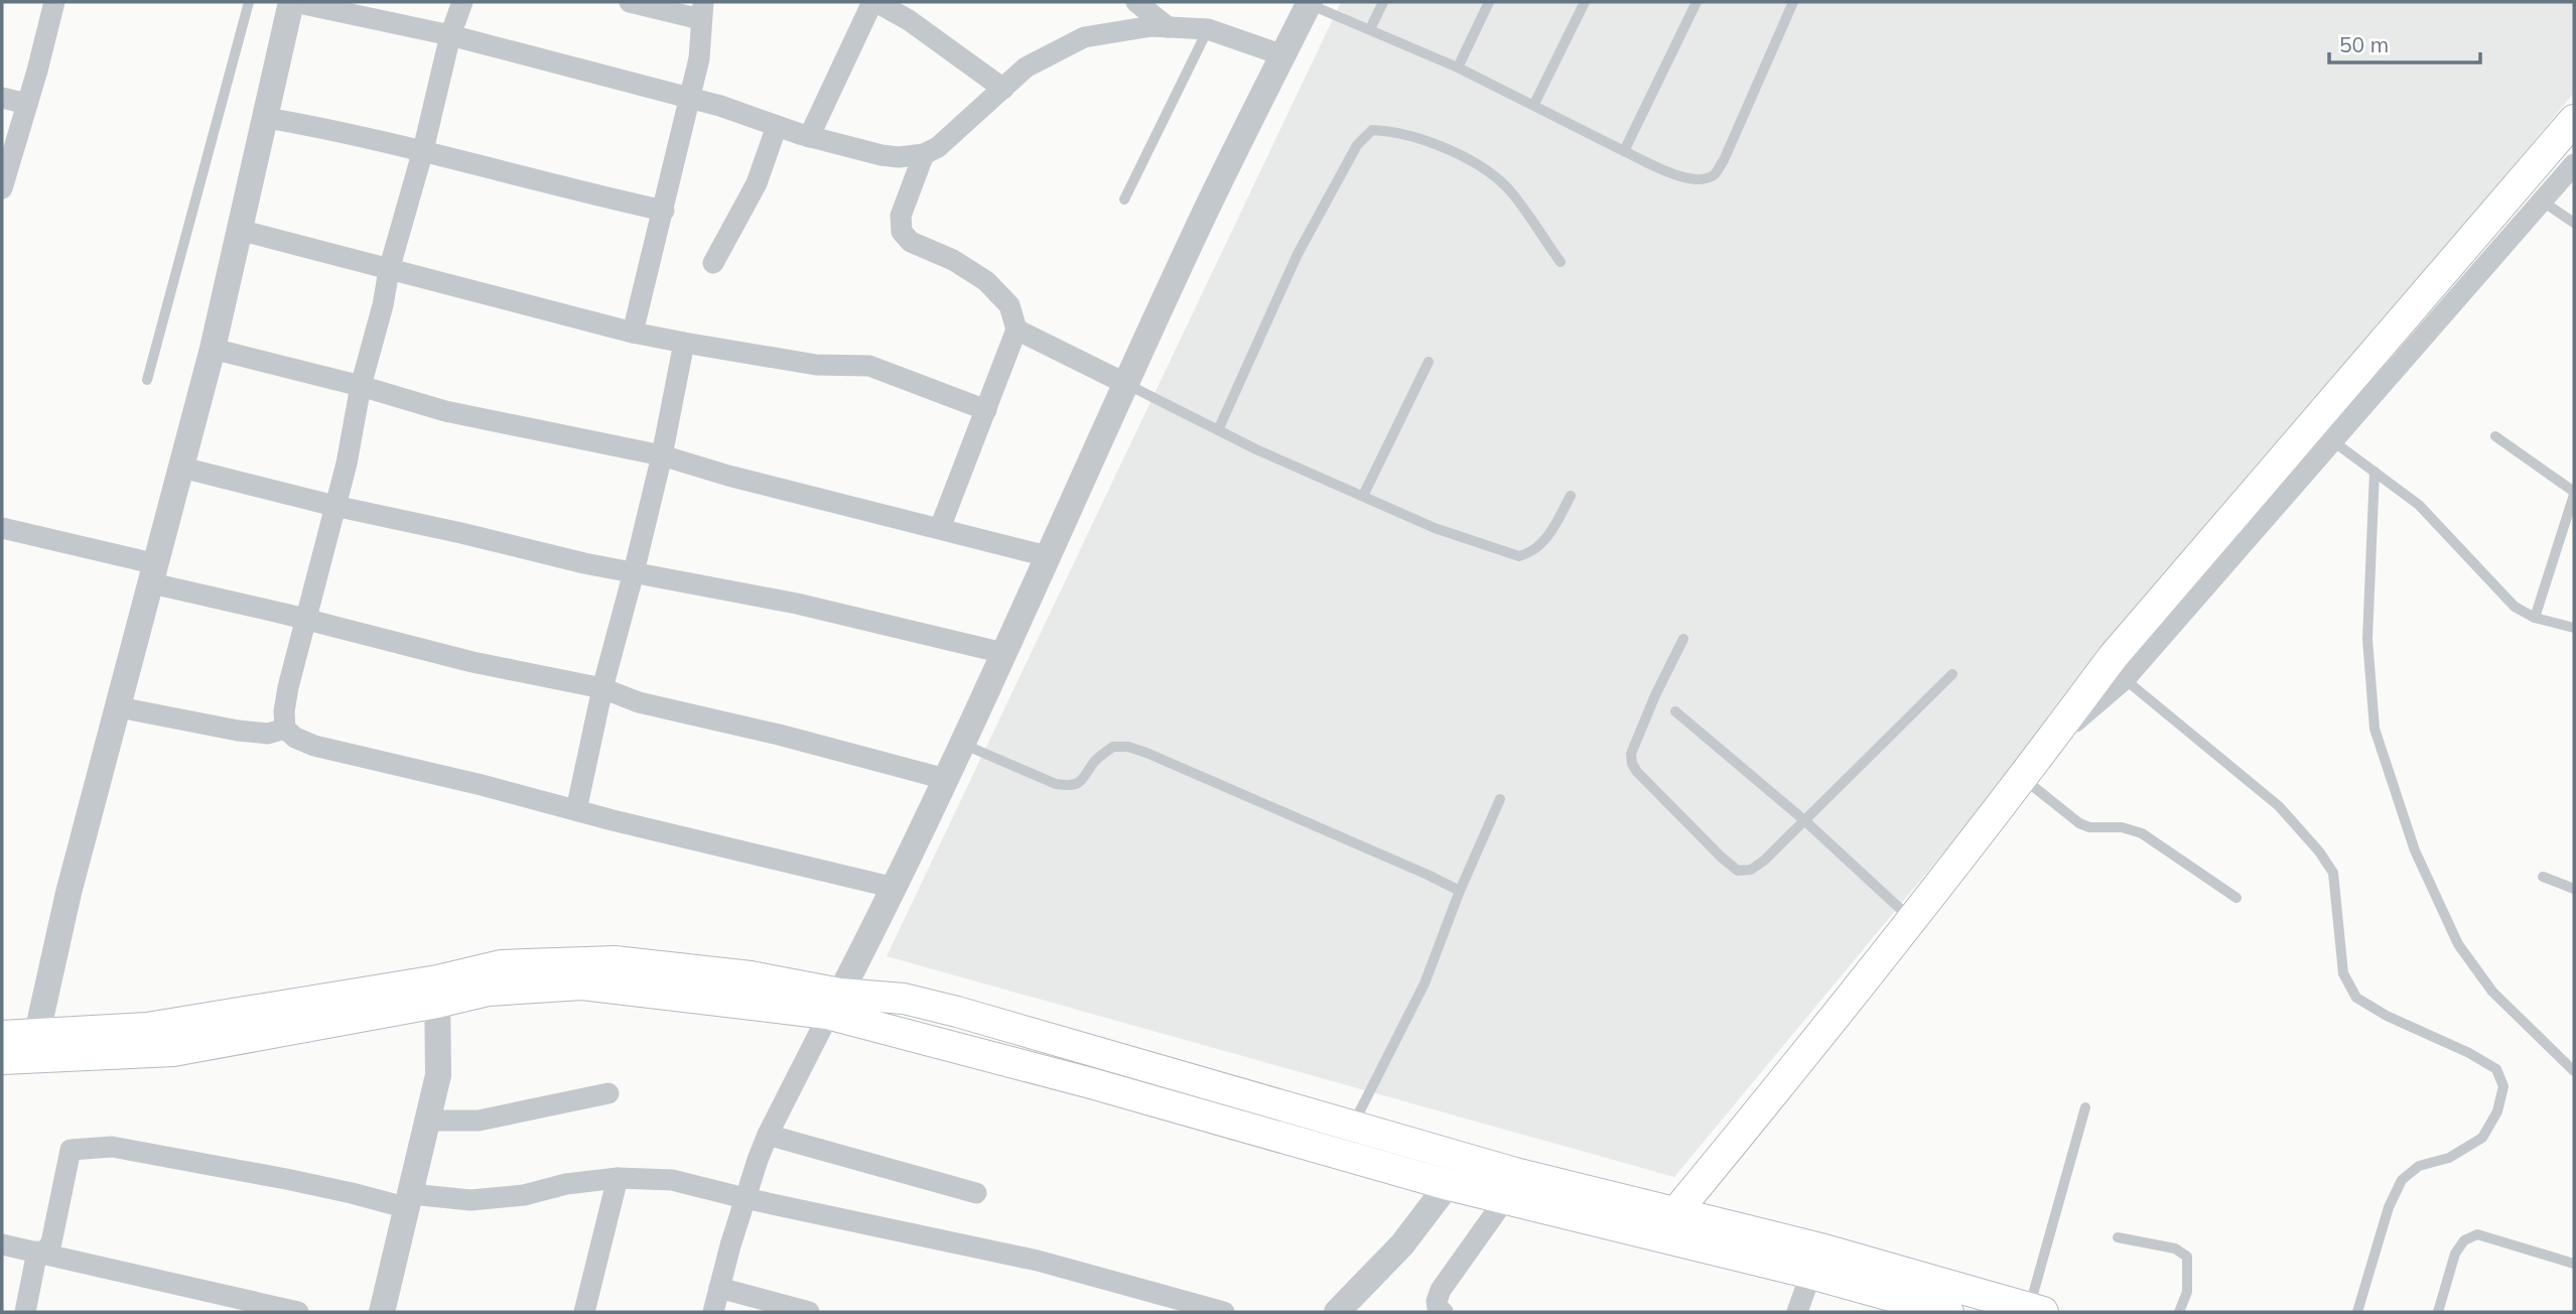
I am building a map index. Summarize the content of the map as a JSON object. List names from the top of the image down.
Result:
{
  "scale_bar": "50 m"
}
